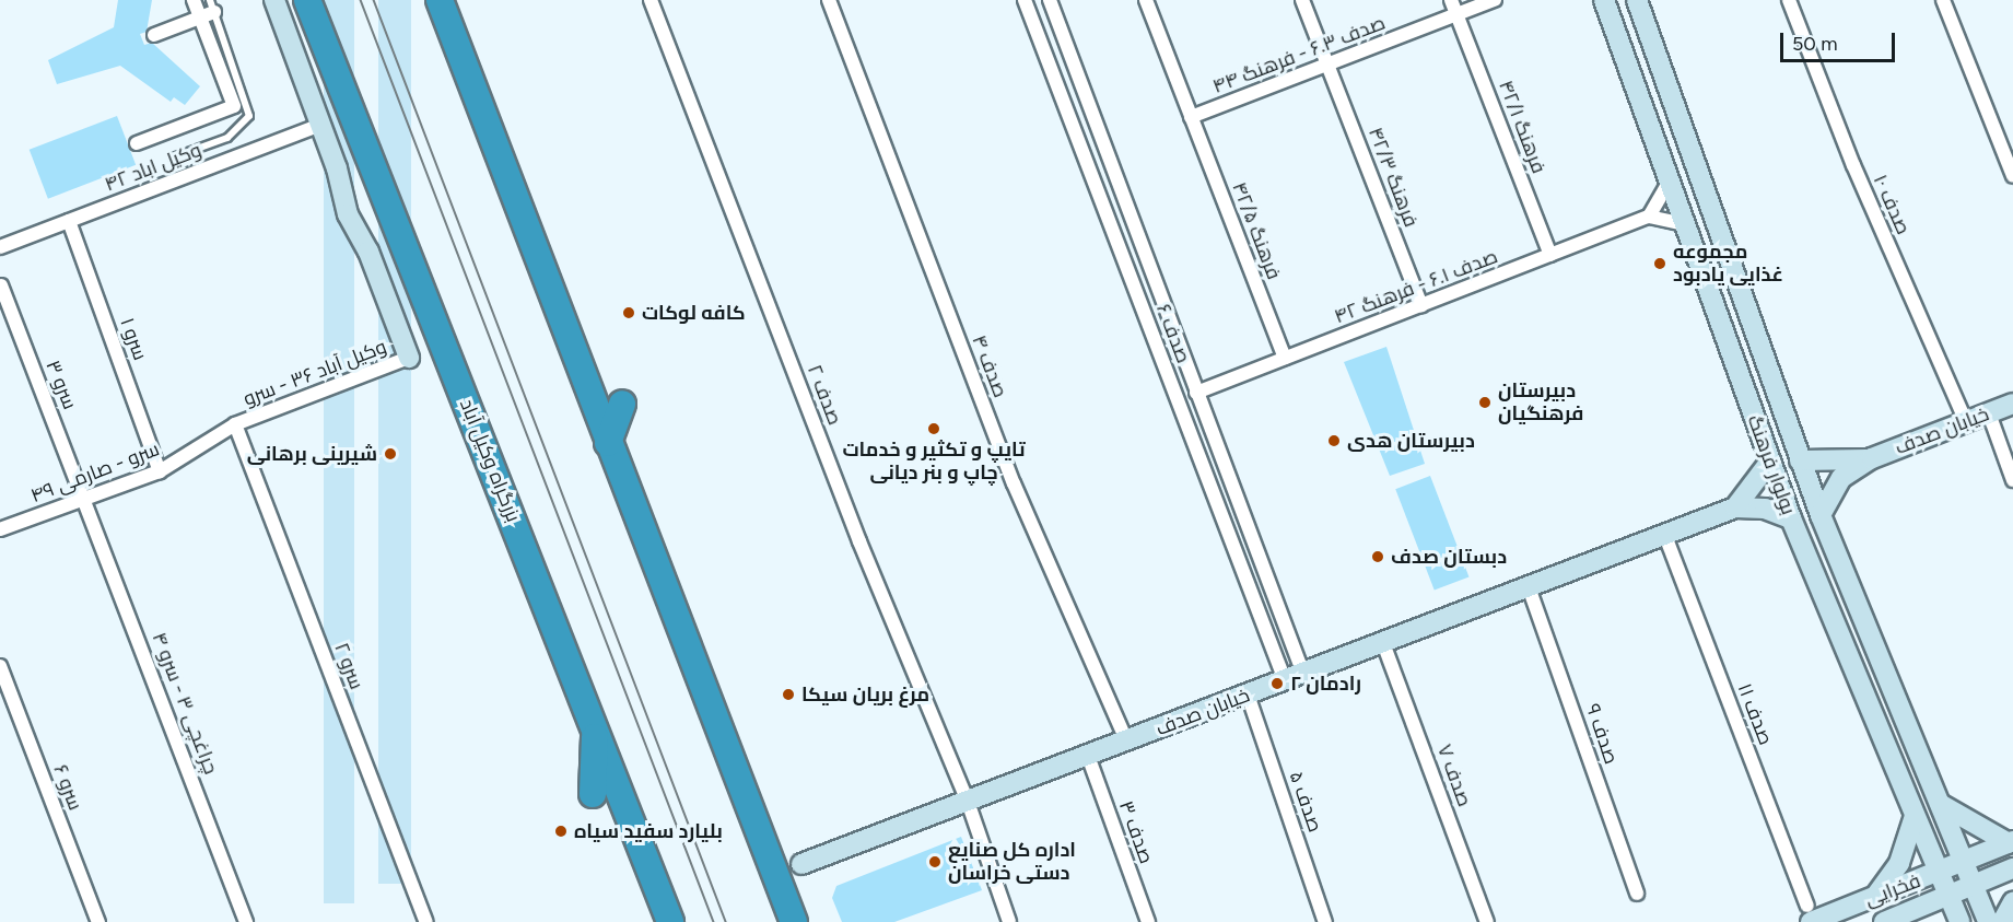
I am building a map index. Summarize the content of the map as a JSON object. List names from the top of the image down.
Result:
{
  "streets": {
    "highway": ["بزرگراه وکیل آباد"],
    "street": [
      "صدف ۶.۳ - فرهنگ ۴۴",
      "فرهنگ ۴۲/۱",
      "وکیل اباد ۴۲",
      "فرهنگ ۴۲/۳",
      "صدف ۱۰",
      "فرهنگ ۴۲/۵",
      "صدف ۶.۱ - فرهنگ ۴۲",
      "صدف ۶",
      "سرو ۱",
      "صدف ۴",
      "وکیل آباد ۳۶ - سرو",
      "سرو ۳",
      "صدف ۲",
      "خیابان صدف",
      "بولوار فرهنگ",
      "سرو - صارمی ۴۹",
      "سرو ۲",
      "چراغچی ۳ - سرو ۴",
      "صدف ۱۱",
      "صدف ۹",
      "صدف ۷",
      "سرو ۶",
      "صدف ۵",
      "صدف ۳",
      "فخرایی"
    ]
  },
  "crossings": [
    ["صدف ۶.۳ - فرهنگ ۴۴", "فرهنگ ۴۲/۱"],
    ["صدف ۶.۳ - فرهنگ ۴۴", "فرهنگ ۴۲/۳"],
    ["صدف ۶.۳ - فرهنگ ۴۴", "فرهنگ ۴۲/۵"],
    ["فرهنگ ۴۲/۱", "صدف ۶.۱ - فرهنگ ۴۲"],
    ["وکیل اباد ۴۲", "سرو ۱"],
    ["فرهنگ ۴۲/۳", "صدف ۶.۱ - فرهنگ ۴۲"],
    ["صدف ۱۰", "خیابان صدف"],
    ["فرهنگ ۴۲/۵", "صدف ۶.۱ - فرهنگ ۴۲"],
    ["صدف ۶.۱ - فرهنگ ۴۲", "صدف ۶"],
    ["صدف ۶", "خیابان صدف"],
    ["سرو ۱", "سرو - صارمی ۴۹"],
    ["صدف ۴", "خیابان صدف"],
    ["وکیل آباد ۳۶ - سرو", "سرو - صارمی ۴۹"],
    ["وکیل آباد ۳۶ - سرو", "سرو ۲"],
    ["سرو ۳", "سرو - صارمی ۴۹"],
    ["سرو ۳", "چراغچی ۳ - سرو ۴"],
    ["صدف ۲", "خیابان صدف"],
    ["خیابان صدف", "صدف ۱۱"],
    ["خیابان صدف", "صدف ۹"],
    ["خیابان صدف", "صدف ۷"],
    ["خیابان صدف", "صدف ۵"],
    ["خیابان صدف", "صدف ۳"],
    ["بولوار فرهنگ", "فخرایی"],
    ["سرو - صارمی ۴۹", "سرو ۲"],
    ["سرو - صارمی ۴۹", "چراغچی ۳ - سرو ۴"],
    ["صدف ۱۱", "فخرایی"]
  ],
  "places": [
    "مجموعه غذایی یادبود",
    "کافه لوکات",
    "دبیرستان فرهنگیان",
    "تایپ و تکثیر و خدمات چاپ و بنر دیانی",
    "دبیرستان هدی",
    "شیرینی برهانی",
    "دبستان صدف",
    "رادمان ۲",
    "مرغ بریان سیکا",
    "بلیارد سفید سیاه",
    "اداره کل صنایع دستی خراسان"
  ],
  "scale_bar": "50 m"
}
